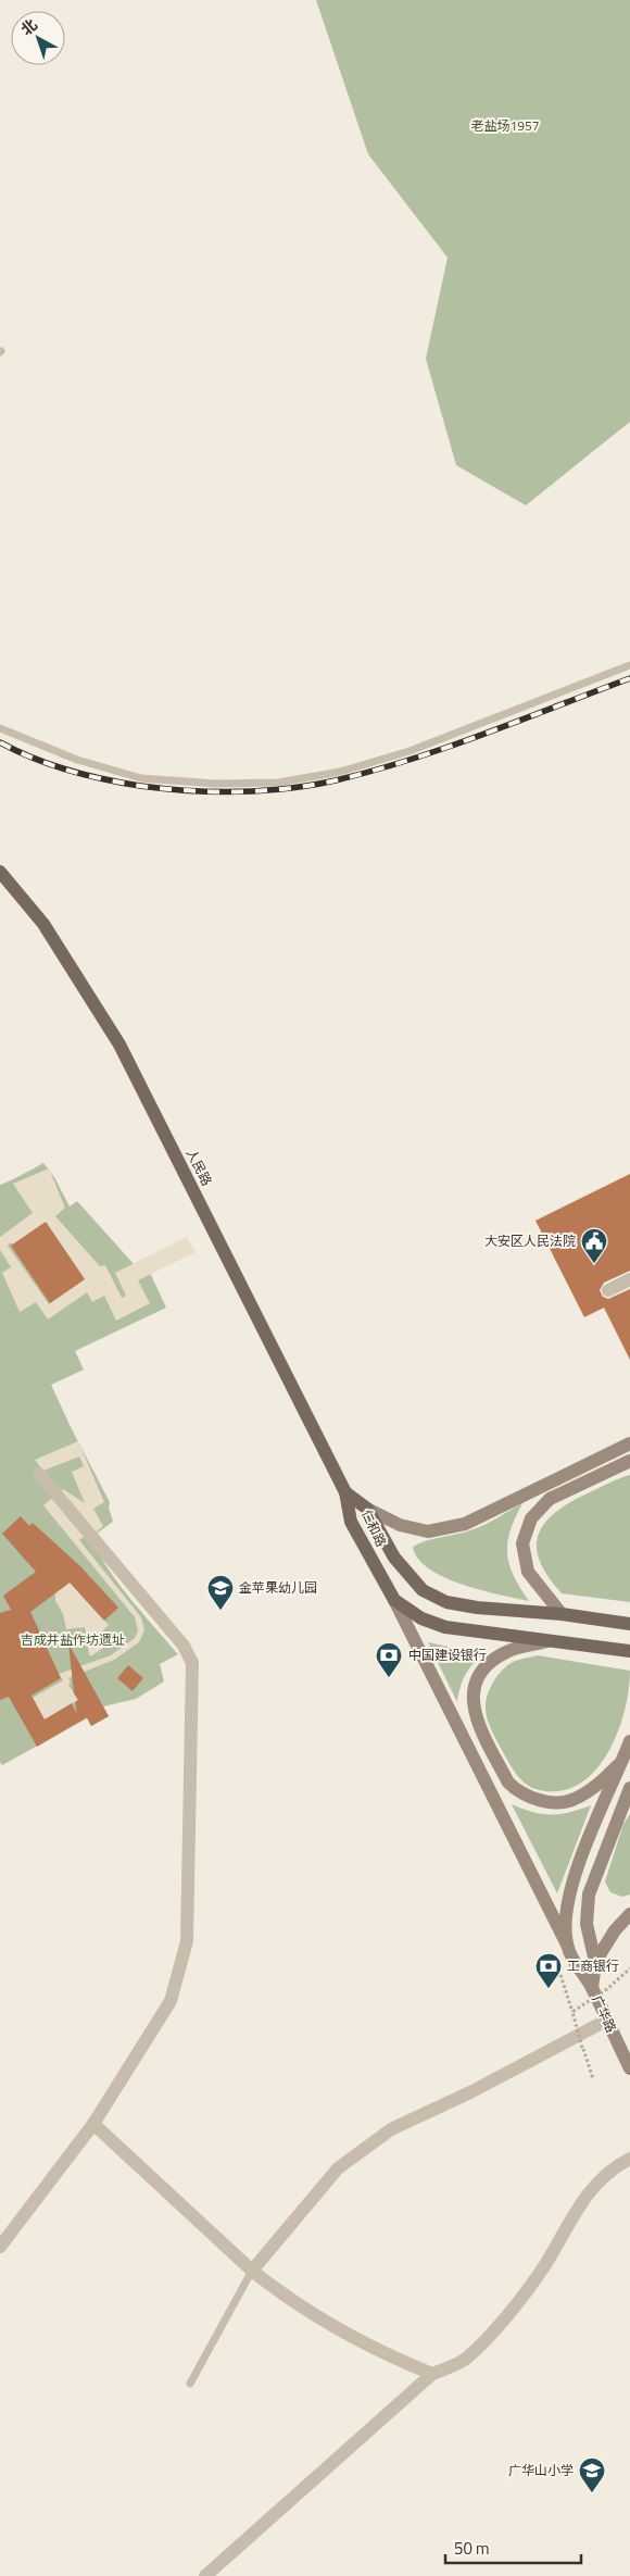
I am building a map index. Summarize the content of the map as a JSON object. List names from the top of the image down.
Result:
{
  "streets": {
    "main road": ["人民路", "仁和路", "广华路"]
  },
  "crossings": [
    ["人民路", "仁和路"],
    ["仁和路", "广华路"]
  ],
  "parks": ["老盐场1957", "吉成井盐作坊遗址"],
  "places": {
    "public building": ["大安区人民法院"],
    "school or university": ["金苹果幼儿园", "广华山小学"],
    "bank": ["中国建设银行", "工商银行"]
  },
  "scale_bar": "50 m",
  "north": "top left"
}
